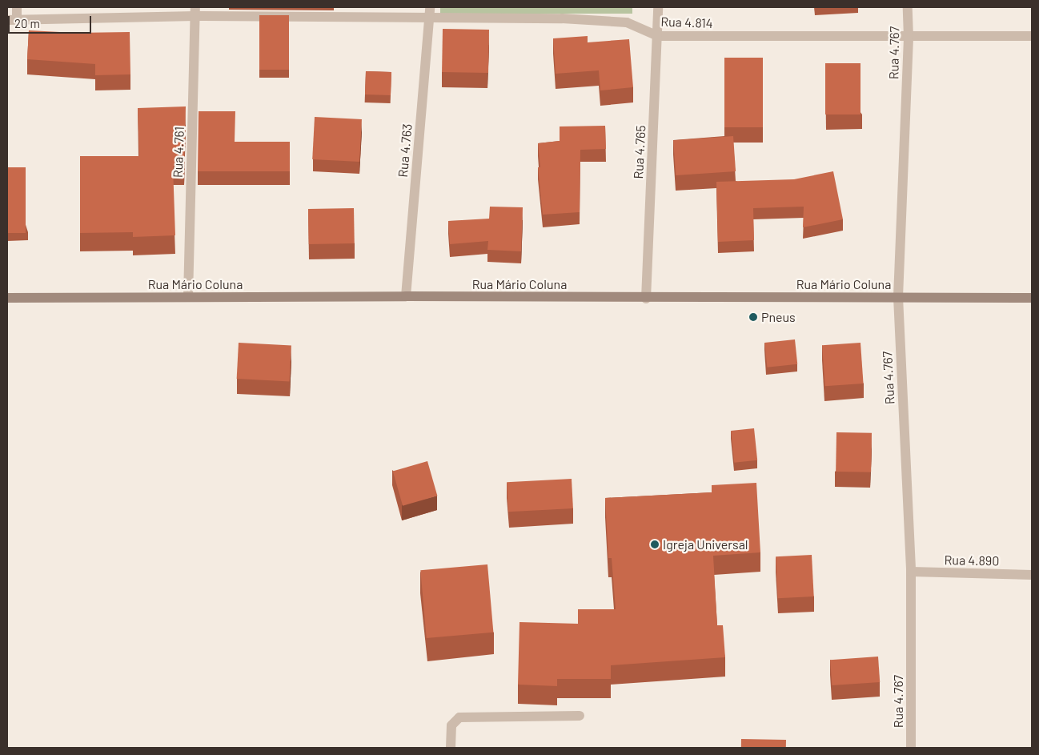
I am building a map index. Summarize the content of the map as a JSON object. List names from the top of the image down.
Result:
{
  "streets": {
    "main road": ["Rua Mário Coluna"],
    "street": [
      "Rua 4.814",
      "Rua 4.767",
      "Rua 4.763",
      "Rua 4.761",
      "Rua 4.765",
      "Rua 4.890"
    ]
  },
  "crossings": [
    ["Rua 4.814", "Rua 4.767"],
    ["Rua 4.814", "Rua 4.763"],
    ["Rua 4.814", "Rua 4.761"],
    ["Rua 4.814", "Rua 4.765"],
    ["Rua 4.767", "Rua Mário Coluna"],
    ["Rua 4.767", "Rua 4.890"],
    ["Rua 4.763", "Rua Mário Coluna"],
    ["Rua 4.761", "Rua Mário Coluna"],
    ["Rua 4.765", "Rua Mário Coluna"]
  ],
  "places": ["Pneus", "Igreja Universal"],
  "scale_bar": "20 m"
}
